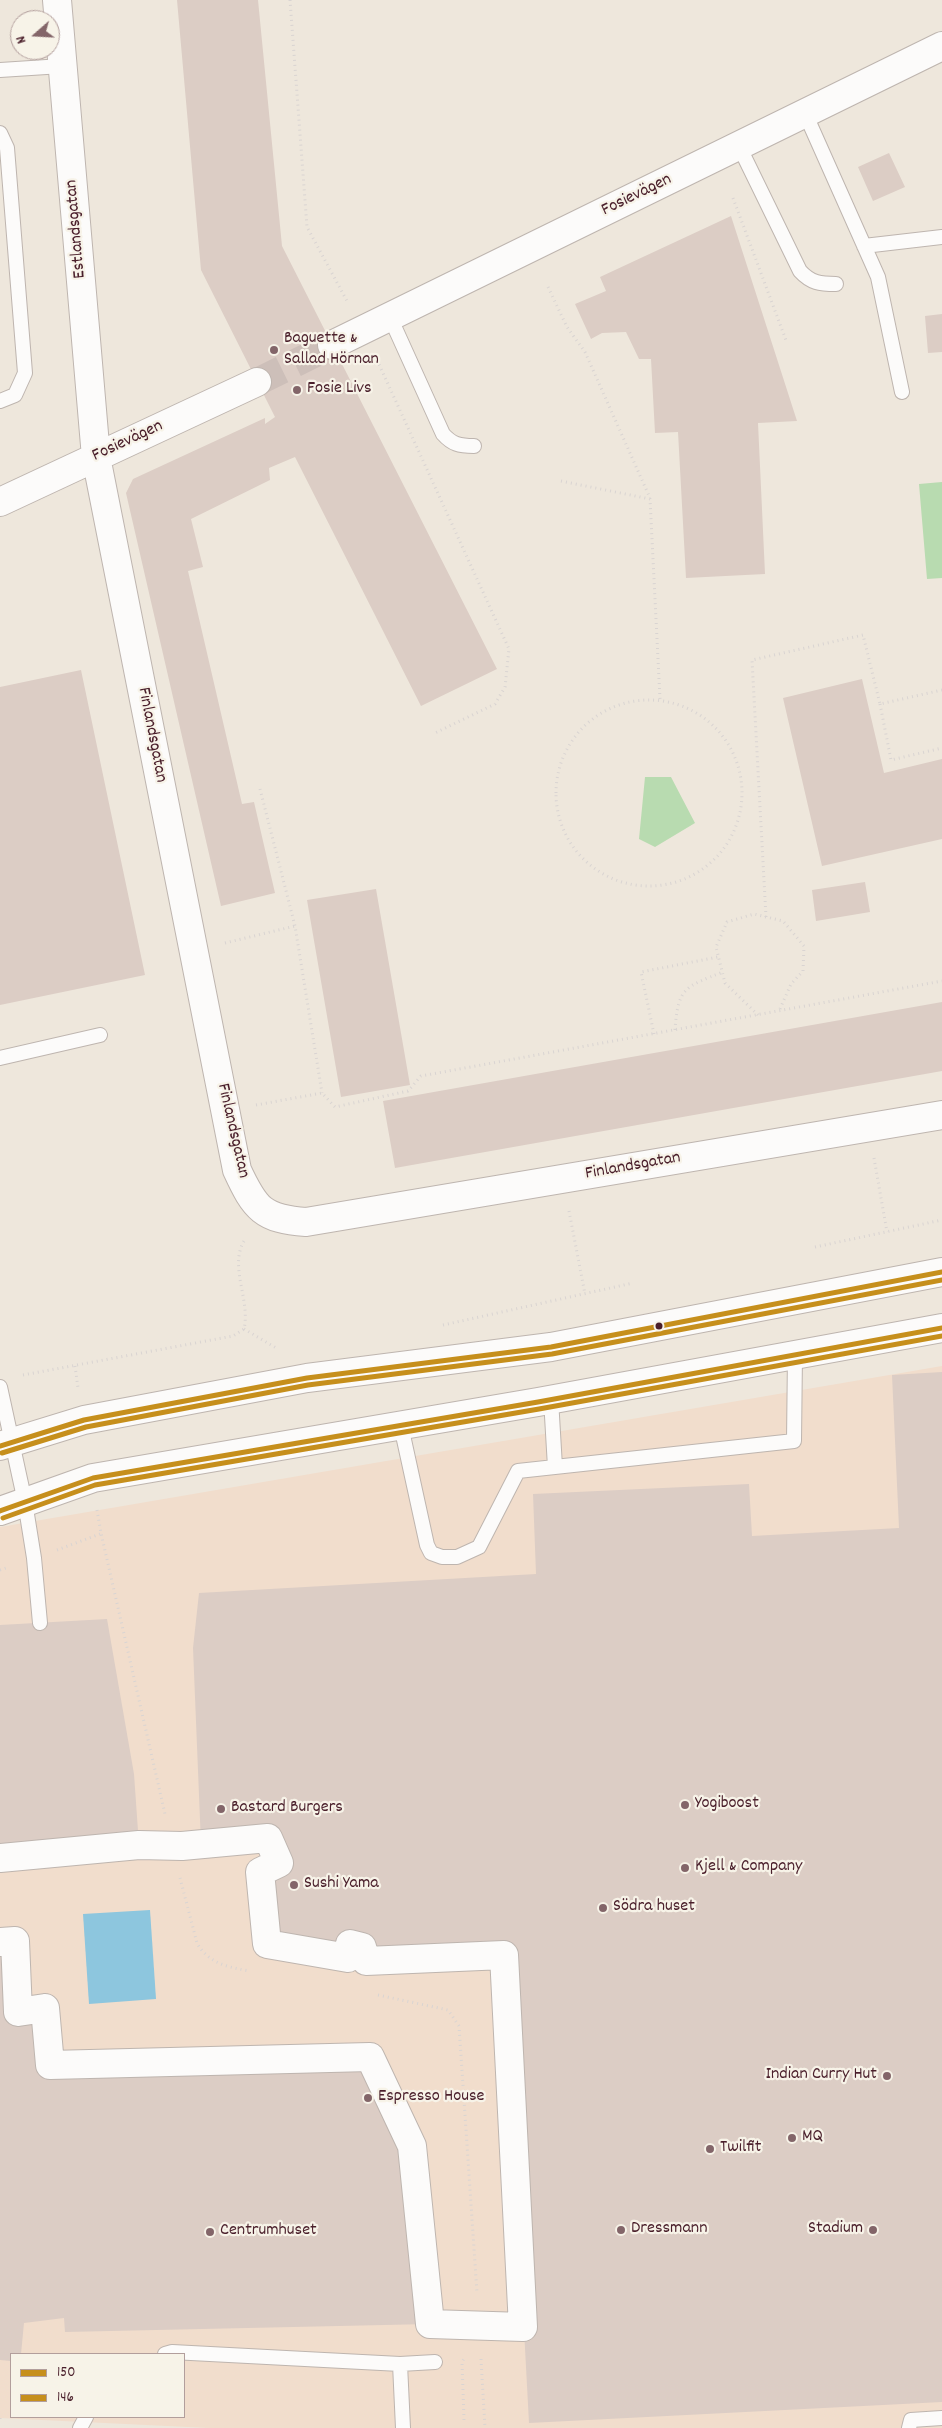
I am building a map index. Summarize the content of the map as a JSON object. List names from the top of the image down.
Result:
{
  "streets": {
    "street": ["Fosievägen", "Estlandsgatan", "Finlandsgatan"]
  },
  "crossings": [
    ["Fosievägen", "Estlandsgatan"],
    ["Fosievägen", "Finlandsgatan"],
    ["Estlandsgatan", "Finlandsgatan"]
  ],
  "places": [
    "Baguette & Sallad Hörnan",
    "Fosie Livs",
    "Yogiboost",
    "Bastard Burgers",
    "Kjell & Company",
    "Sushi Yama",
    "Södra huset",
    "Indian Curry Hut",
    "Espresso House",
    "MQ",
    "Twilfit",
    "Dressmann",
    "Stadium",
    "Centrumhuset"
  ],
  "lines": ["transit line 150", "transit line 146"],
  "legend": ["150", "146"],
  "north": "left"
}
